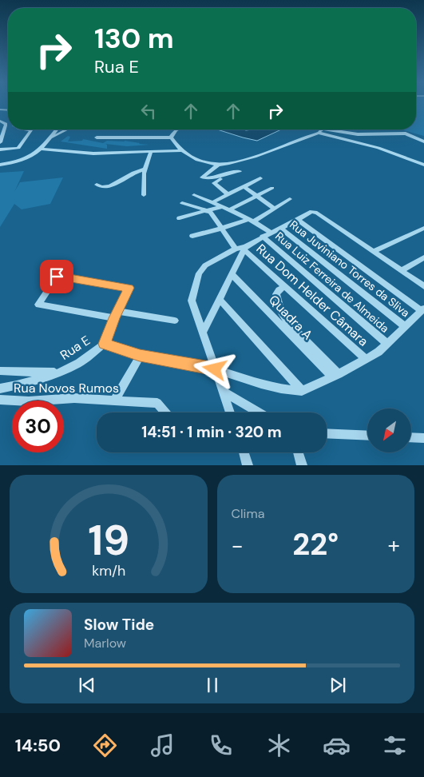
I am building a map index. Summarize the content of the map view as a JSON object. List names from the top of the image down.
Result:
{
  "streets": {
    "street": [
      "Rua Juviniano Torres da Sliva",
      "Rua Luiz Ferreira de Almeida",
      "Rua Dom Helder Câmara",
      "Quadra A",
      "Rua E",
      "Rua Novos Rumos"
    ]
  },
  "north": "bottom left",
  "page": {
    "turn": ["130 m", "Rua E"],
    "limit": "30",
    "trip": "14:51 · 1 min · 320 m",
    "tile": "Clima",
    "heat": ["−", "22°", "+"],
    "song": ["Slow Tide", "Marlow"],
    "tabs": "14:50",
    "gauge": ["19", "km/h"]
  }
}
